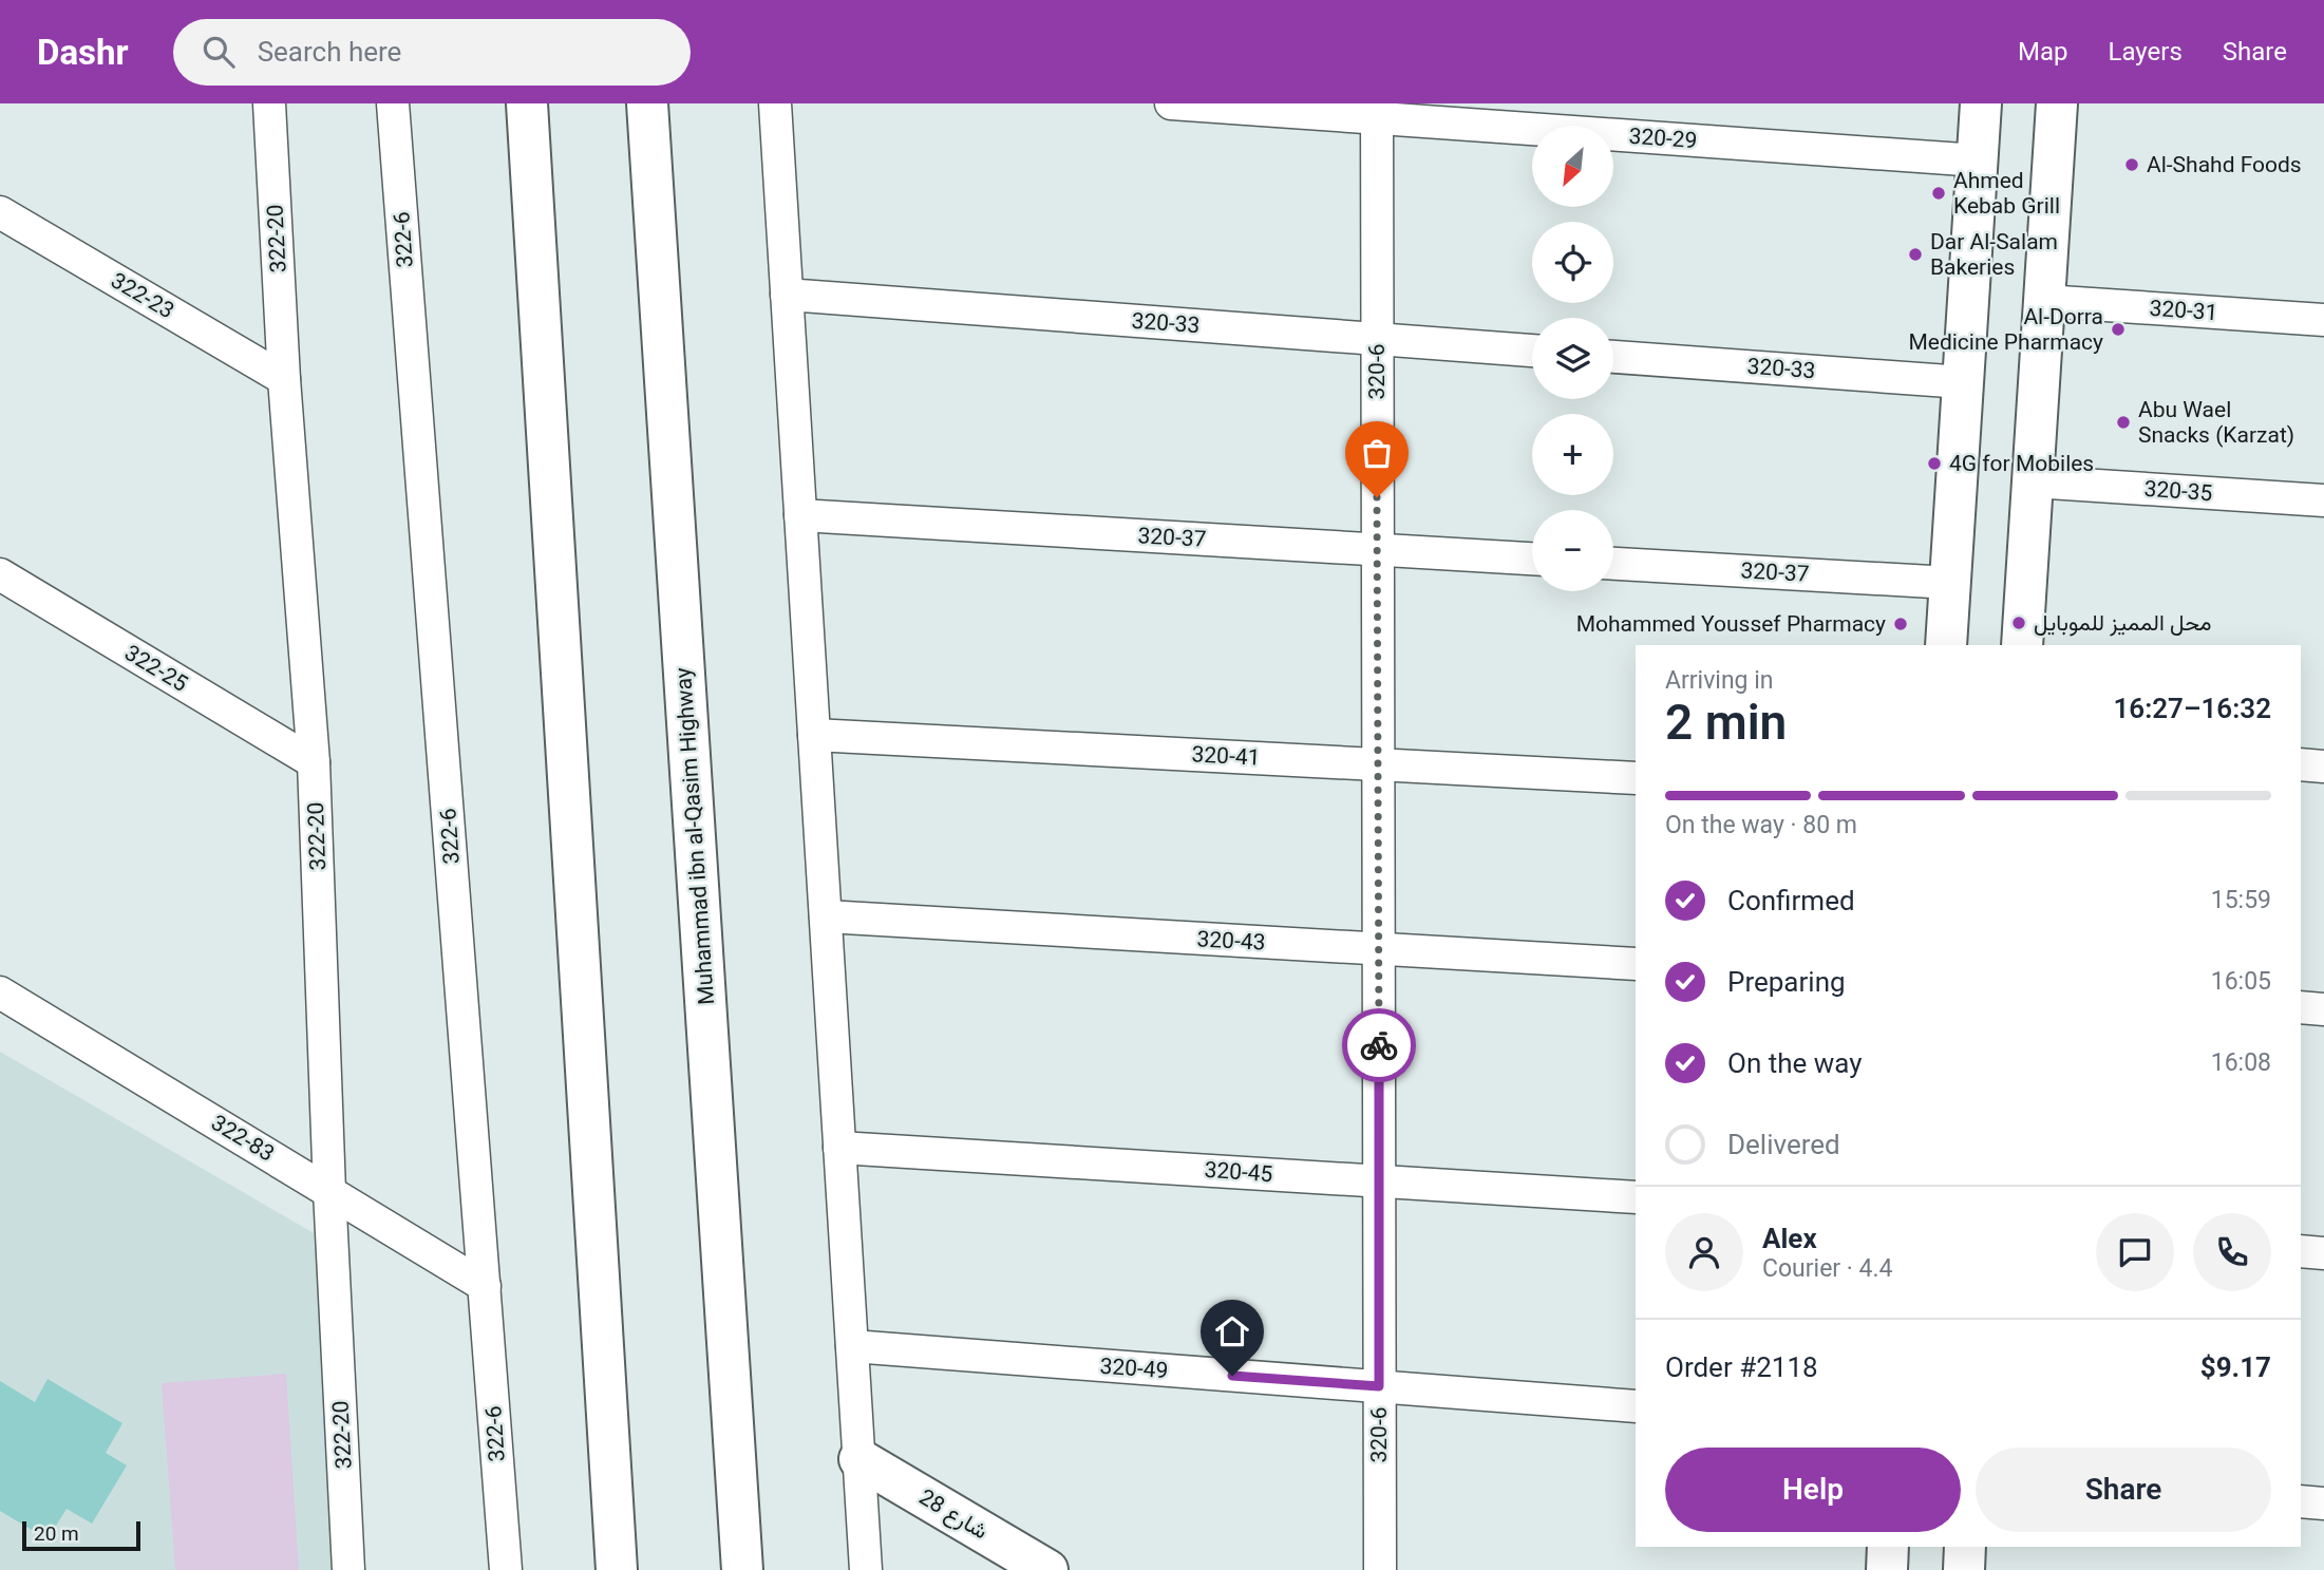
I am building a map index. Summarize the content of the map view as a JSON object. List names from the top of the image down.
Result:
{
  "streets": {
    "main road": ["Muhammad ibn al-Qasim Highway", "شارع 28"],
    "street": [
      "320-29",
      "322-20",
      "322-6",
      "322-23",
      "320-31",
      "320-33",
      "320-6",
      "320-35",
      "320-37",
      "322-25",
      "320-41",
      "320-43",
      "322-83",
      "320-45",
      "320-49"
    ]
  },
  "crossings": [
    ["320-29", "320-6"],
    ["322-20", "322-23"],
    ["322-20", "322-25"],
    ["322-20", "322-83"],
    ["322-6", "322-83"],
    ["320-33", "320-6"],
    ["320-6", "320-37"],
    ["320-6", "320-41"],
    ["320-6", "320-43"],
    ["320-6", "320-45"],
    ["320-6", "320-49"]
  ],
  "places": [
    "Al-Shahd Foods",
    "Ahmed Kebab Grill",
    "Dar Al-Salam Bakeries",
    "Al-Dorra Medicine Pharmacy",
    "Abu Wael Snacks (Karzat)",
    "4G for Mobiles",
    "محل المميز للموبايل",
    "Mohammed Youssef Pharmacy"
  ],
  "scale_bar": "20 m",
  "north": "bottom left",
  "page": {
    "header": "Dashr",
    "search": "Search here",
    "nav": ["Map", "Layers", "Share"],
    "map_buttons": ["+", "−"],
    "heading": ["2 min", "Arriving in", "16:27–16:32"],
    "panel": [
      "Alex",
      "Courier · 4.4",
      "Order #2118",
      "$9.17"
    ],
    "bar": "On the way · 80 m",
    "list": [
      ["Confirmed", "15:59"],
      ["Preparing", "16:05"],
      ["On the way", "16:08"],
      "Delivered"
    ],
    "buttons": ["Help", "Share"],
    "scale": "20 m"
  }
}
